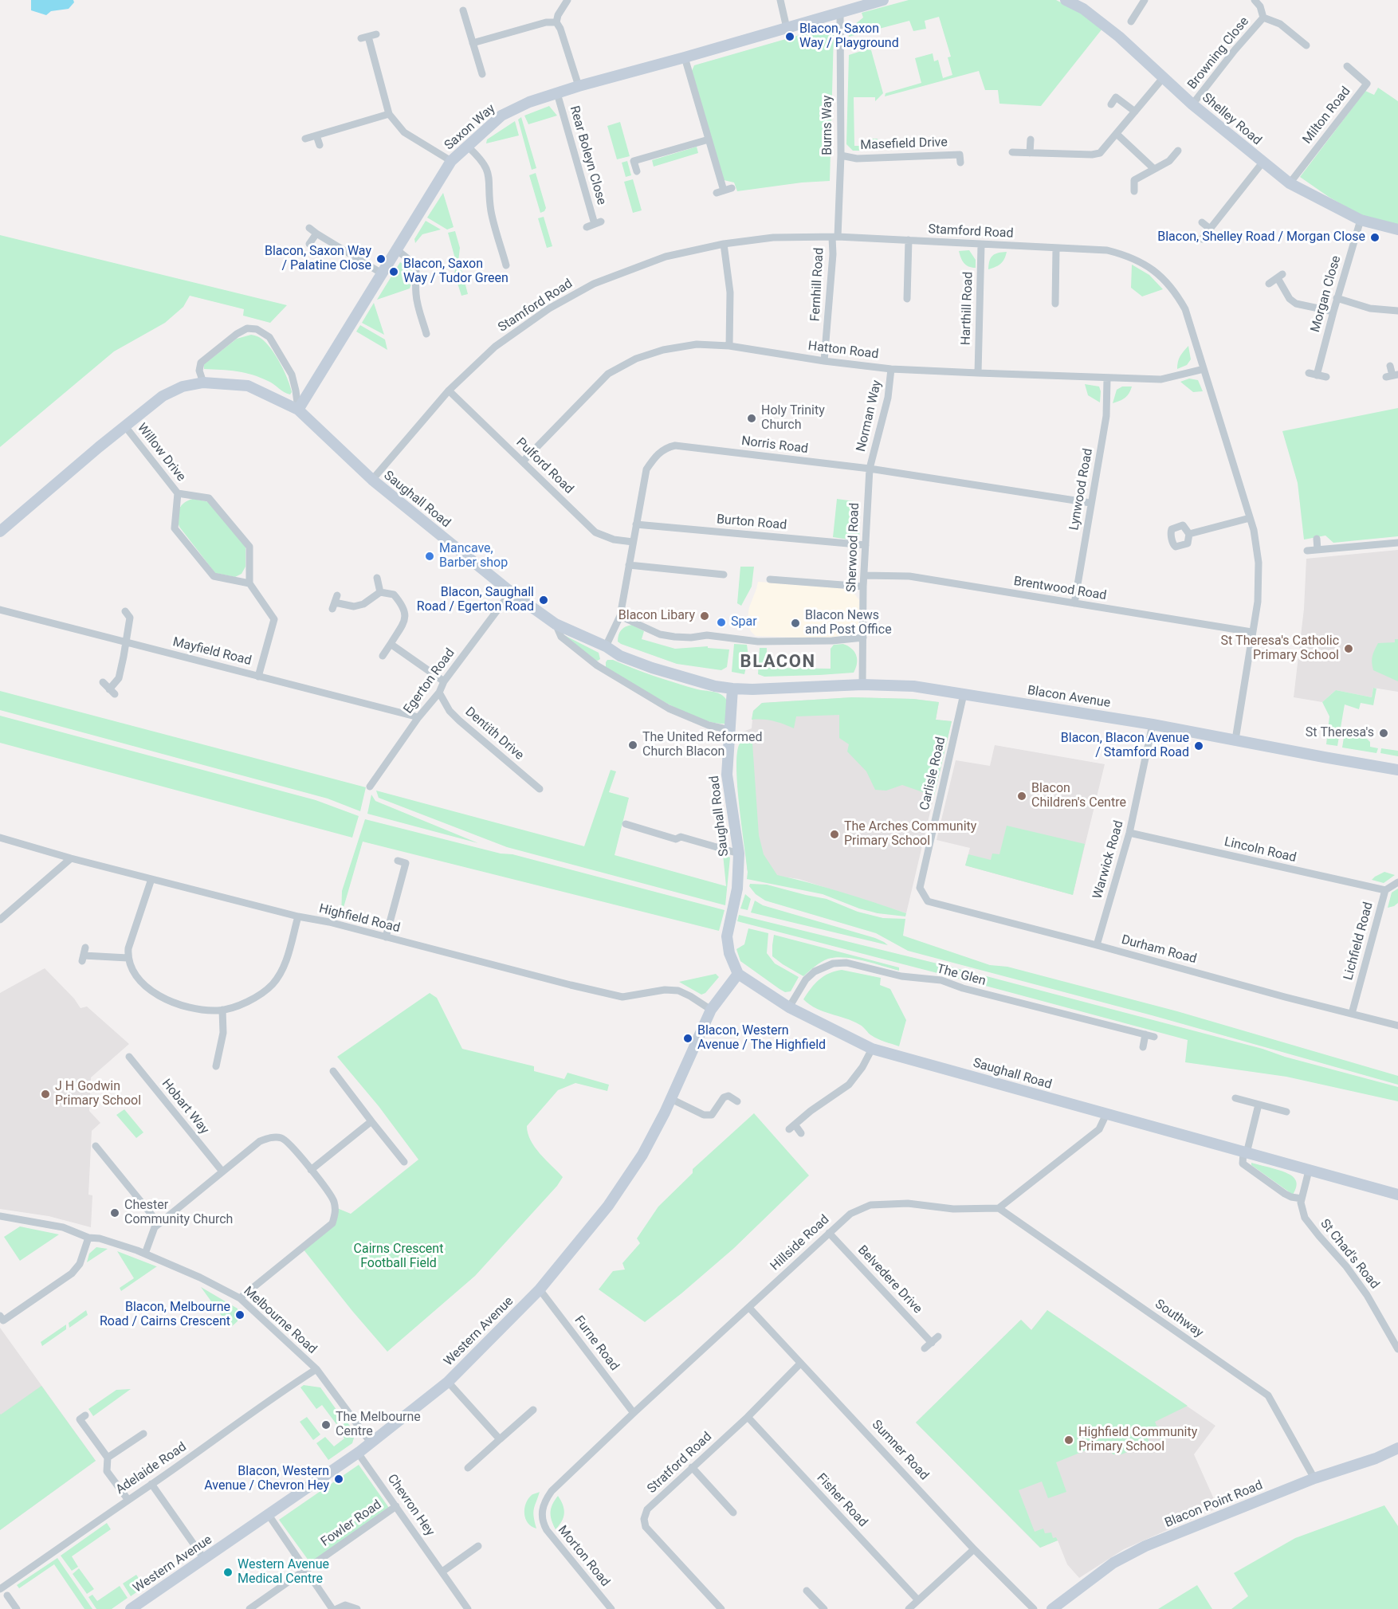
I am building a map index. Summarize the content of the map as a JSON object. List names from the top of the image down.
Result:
{
  "streets": {
    "street": [
      "Browning Close",
      "Milton Road",
      "Shelley Road",
      "Burns Way",
      "Saxon Way",
      "Masefield Drive",
      "Rear Boleyn Close",
      "Stamford Road",
      "Fernhill Road",
      "Morgan Close",
      "Harthill Road",
      "Hatton Road",
      "Norman Way",
      "Norris Road",
      "Willow Drive",
      "Pulford Road",
      "Lynwood Road",
      "Saughall Road",
      "Burton Road",
      "Sherwood Road",
      "Brentwood Road",
      "Mayfield Road",
      "Egerton Road",
      "Blacon Avenue",
      "Dentith Drive",
      "Carlisle Road",
      "Lincoln Road",
      "Warwick Road",
      "Highfield Road",
      "Lichfield Road",
      "Durham Road",
      "The Glen",
      "Hobart Way",
      "Hillside Road",
      "St Chad's Road",
      "Belvedere Drive",
      "Southway",
      "Melbourne Road",
      "Western Avenue",
      "Furne Road",
      "Sumner Road",
      "Stratford Road",
      "Adelaide Road",
      "Fisher Road",
      "Blacon Point Road",
      "Chevron Hey",
      "Fowler Road",
      "Morton Road"
    ]
  },
  "crossings": [
    ["Browning Close", "Shelley Road"],
    ["Milton Road", "Shelley Road"],
    ["Shelley Road", "Morgan Close"],
    ["Burns Way", "Saxon Way"],
    ["Burns Way", "Masefield Drive"],
    ["Burns Way", "Stamford Road"],
    ["Burns Way", "Fernhill Road"],
    ["Saxon Way", "Rear Boleyn Close"],
    ["Saxon Way", "Saughall Road"],
    ["Stamford Road", "Fernhill Road"],
    ["Stamford Road", "Harthill Road"],
    ["Stamford Road", "Hatton Road"],
    ["Stamford Road", "Pulford Road"],
    ["Stamford Road", "Saughall Road"],
    ["Stamford Road", "Brentwood Road"],
    ["Stamford Road", "Blacon Avenue"],
    ["Fernhill Road", "Hatton Road"],
    ["Harthill Road", "Hatton Road"],
    ["Hatton Road", "Norman Way"],
    ["Hatton Road", "Pulford Road"],
    ["Hatton Road", "Lynwood Road"],
    ["Norman Way", "Norris Road"],
    ["Norman Way", "Sherwood Road"],
    ["Norris Road", "Pulford Road"],
    ["Norris Road", "Lynwood Road"],
    ["Norris Road", "Saughall Road"],
    ["Norris Road", "Burton Road"],
    ["Norris Road", "Sherwood Road"],
    ["Willow Drive", "Saughall Road"],
    ["Lynwood Road", "Brentwood Road"],
    ["Saughall Road", "Egerton Road"],
    ["Saughall Road", "Blacon Avenue"],
    ["Saughall Road", "The Glen"],
    ["Saughall Road", "St Chad's Road"],
    ["Saughall Road", "Western Avenue"],
    ["Burton Road", "Sherwood Road"],
    ["Sherwood Road", "Brentwood Road"],
    ["Sherwood Road", "Blacon Avenue"],
    ["Mayfield Road", "Egerton Road"],
    ["Egerton Road", "Dentith Drive"],
    ["Blacon Avenue", "Carlisle Road"],
    ["Blacon Avenue", "Warwick Road"],
    ["Carlisle Road", "Durham Road"],
    ["Lincoln Road", "Warwick Road"],
    ["Lincoln Road", "Lichfield Road"],
    ["Warwick Road", "Durham Road"],
    ["Highfield Road", "Western Avenue"],
    ["Lichfield Road", "Durham Road"],
    ["Hillside Road", "Belvedere Drive"],
    ["Hillside Road", "Southway"],
    ["Hillside Road", "Furne Road"],
    ["Hillside Road", "Sumner Road"],
    ["Hillside Road", "Morton Road"],
    ["Southway", "Blacon Point Road"],
    ["Melbourne Road", "Western Avenue"],
    ["Melbourne Road", "Adelaide Road"],
    ["Western Avenue", "Furne Road"],
    ["Western Avenue", "Chevron Hey"],
    ["Sumner Road", "Stratford Road"],
    ["Stratford Road", "Fisher Road"],
    ["Chevron Hey", "Fowler Road"]
  ],
  "districts": ["BLACON"],
  "parks": ["Cairns Crescent Football Field"],
  "places": [
    "Blacon, Saxon Way / Playground",
    "Blacon, Shelley Road / Morgan Close",
    "Blacon, Saxon Way / Palatine Close",
    "Blacon, Saxon Way / Tudor Green",
    "Holy Trinity Church",
    "Mancave, Barber shop",
    "Blacon, Saughall Road / Egerton Road",
    "Blacon Libary",
    "Spar",
    "Blacon News and Post Office",
    "St Theresa's Catholic Primary School",
    "St Theresa's",
    "The United Reformed Church Blacon",
    "Blacon, Blacon Avenue / Stamford Road",
    "Blacon Children's Centre",
    "The Arches Community Primary School",
    "Blacon, Western Avenue / The Highfield",
    "J H Godwin Primary School",
    "Chester Community Church",
    "Blacon, Melbourne Road / Cairns Crescent",
    "The Melbourne Centre",
    "Highfield Community Primary School",
    "Blacon, Western Avenue / Chevron Hey",
    "Western Avenue Medical Centre"
  ]
}
